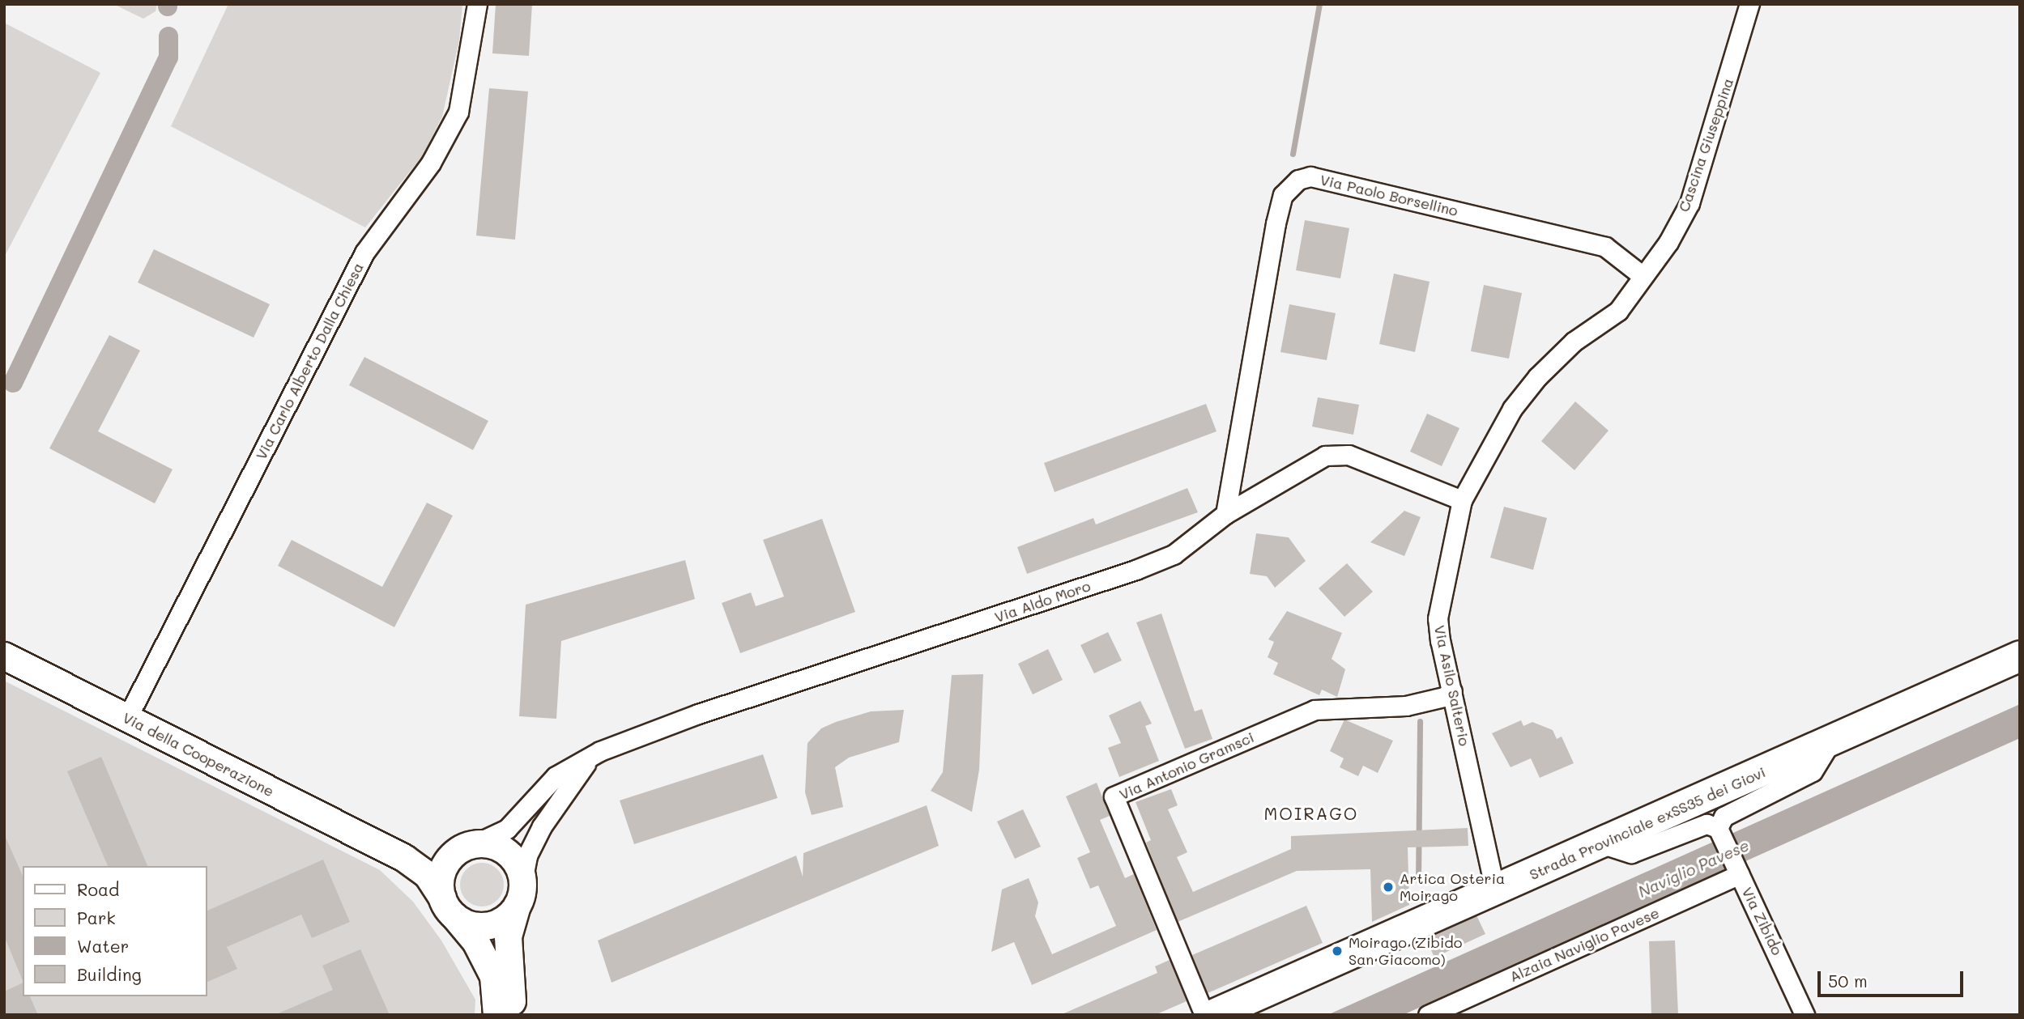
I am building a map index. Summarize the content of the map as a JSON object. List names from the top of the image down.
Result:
{
  "streets": {
    "main road": ["Strada Provinciale exSS35 dei Giovi"],
    "street": [
      "Cascina Giuseppina",
      "Via Paolo Borsellino",
      "Via Carlo Alberto Dalla Chiesa",
      "Via Aldo Moro",
      "Via Asilo Salterio",
      "Via della Cooperazione",
      "Via Antonio Gramsci",
      "Via Zibido",
      "Alzaia Naviglio Pavese"
    ]
  },
  "crossings": [
    ["Cascina Giuseppina", "Via Paolo Borsellino"],
    ["Cascina Giuseppina", "Via Asilo Salterio"],
    ["Via Paolo Borsellino", "Via Aldo Moro"],
    ["Via Paolo Borsellino", "Via Asilo Salterio"],
    ["Via Carlo Alberto Dalla Chiesa", "Via della Cooperazione"],
    ["Via Aldo Moro", "Via Asilo Salterio"],
    ["Via Aldo Moro", "Via della Cooperazione"],
    ["Via Asilo Salterio", "Via Antonio Gramsci"],
    ["Via Asilo Salterio", "Strada Provinciale exSS35 dei Giovi"],
    ["Via Zibido", "Alzaia Naviglio Pavese"]
  ],
  "districts": ["MOIRAGO"],
  "water": ["Naviglio Pavese"],
  "places": ["Artica Osteria Moirago", "Moirago (Zibido San Giacomo)"],
  "legend": [
    "Road",
    "Park",
    "Water",
    "Building"
  ],
  "scale_bar": "50 m"
}
